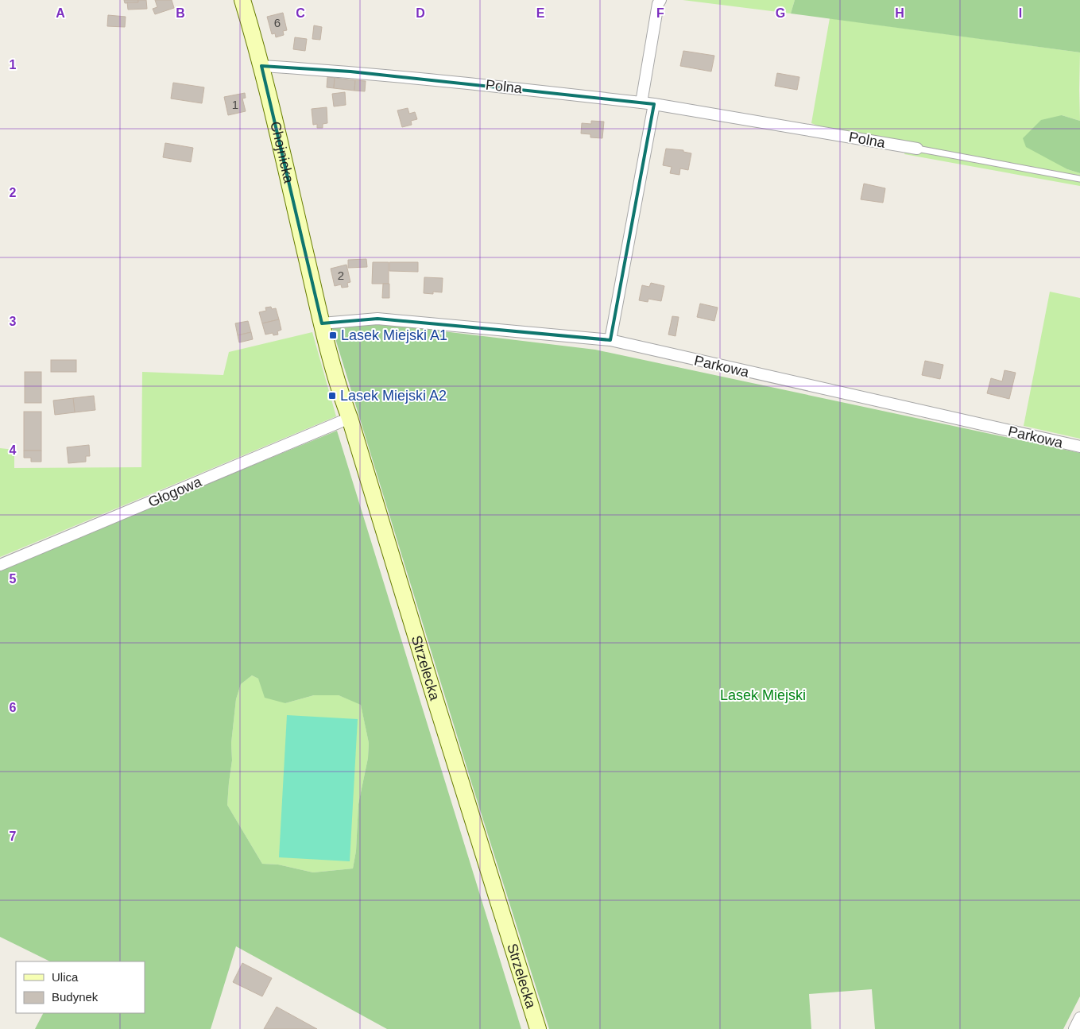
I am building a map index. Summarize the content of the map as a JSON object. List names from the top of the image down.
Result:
{
  "streets": {
    "street": [
      "Polna",
      "Chojnicka",
      "Parkowa",
      "Głogowa",
      "Strzelecka"
    ]
  },
  "crossings": [
    ["Polna", "Chojnicka"],
    ["Chojnicka", "Strzelecka"],
    ["Parkowa", "Strzelecka"],
    ["Głogowa", "Strzelecka"]
  ],
  "parks": ["Lasek Miejski"],
  "places": {
    "transit": ["Lasek Miejski A1", "Lasek Miejski A2"]
  },
  "house_numbers": ["6", "1", "2"],
  "legend": ["Ulica", "Budynek"],
  "grid": {
    "columns": [
      "A",
      "B",
      "C",
      "D",
      "E",
      "F",
      "G",
      "H",
      "I"
    ],
    "rows": [
      "1",
      "2",
      "3",
      "4",
      "5",
      "6",
      "7"
    ]
  }
}
